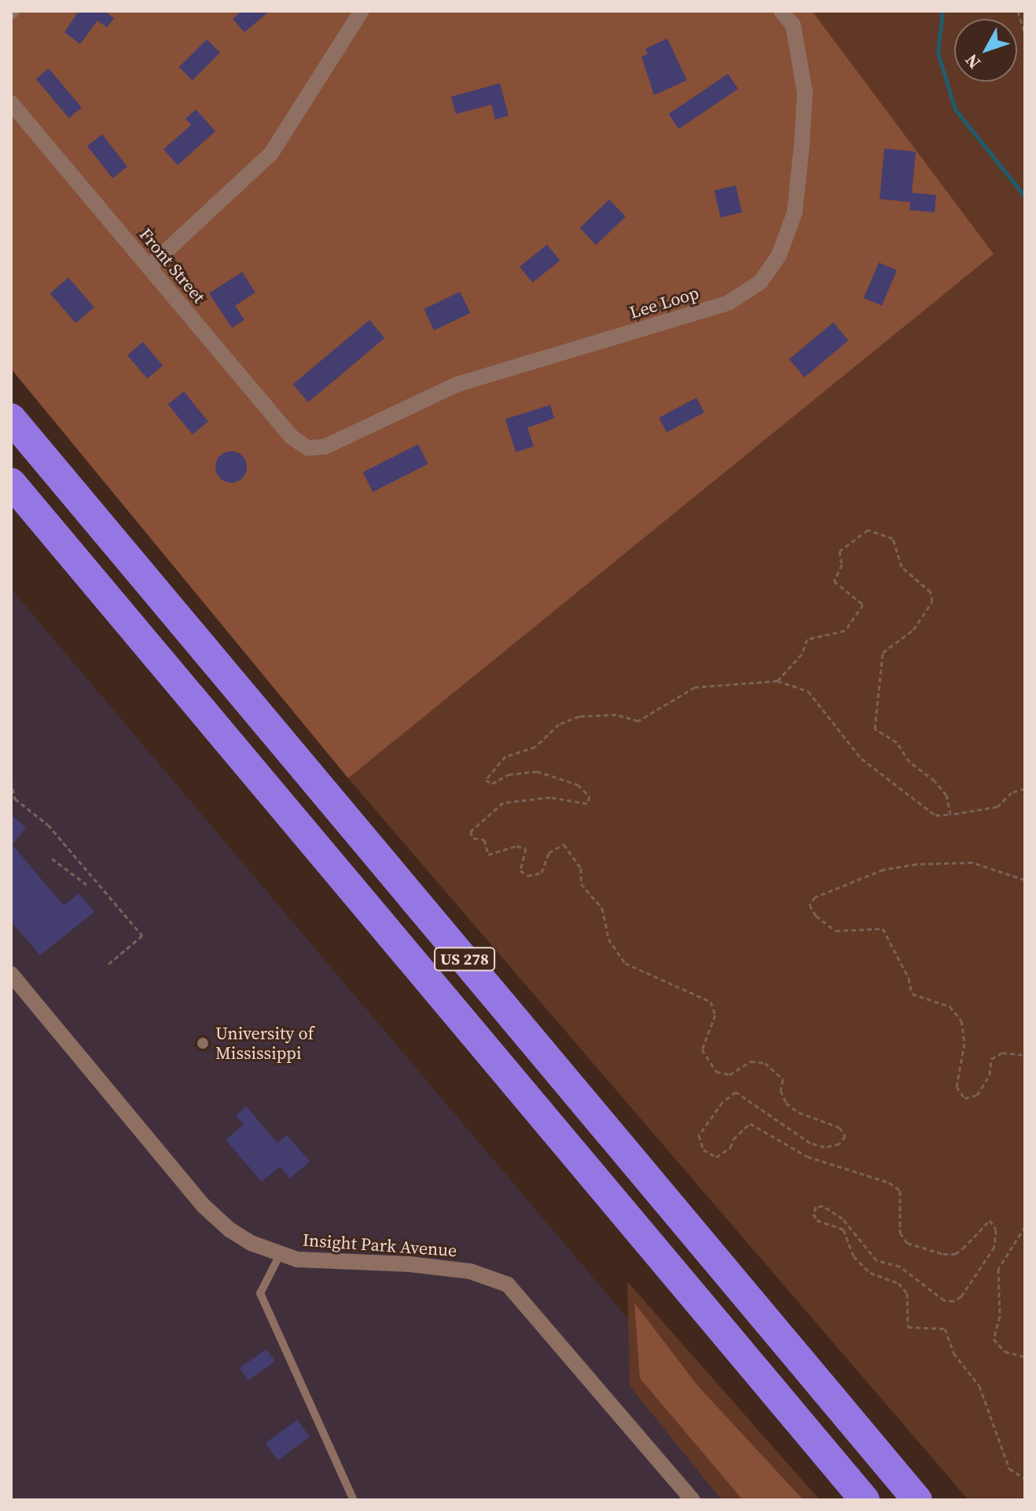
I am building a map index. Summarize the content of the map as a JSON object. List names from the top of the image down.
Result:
{
  "streets": {
    "highway": ["US 278"],
    "street": ["Front Street", "Lee Loop", "Insight Park Avenue"]
  },
  "crossings": [
    ["Front Street", "Lee Loop"]
  ],
  "places": ["University of Mississippi"],
  "north": "bottom left"
}
